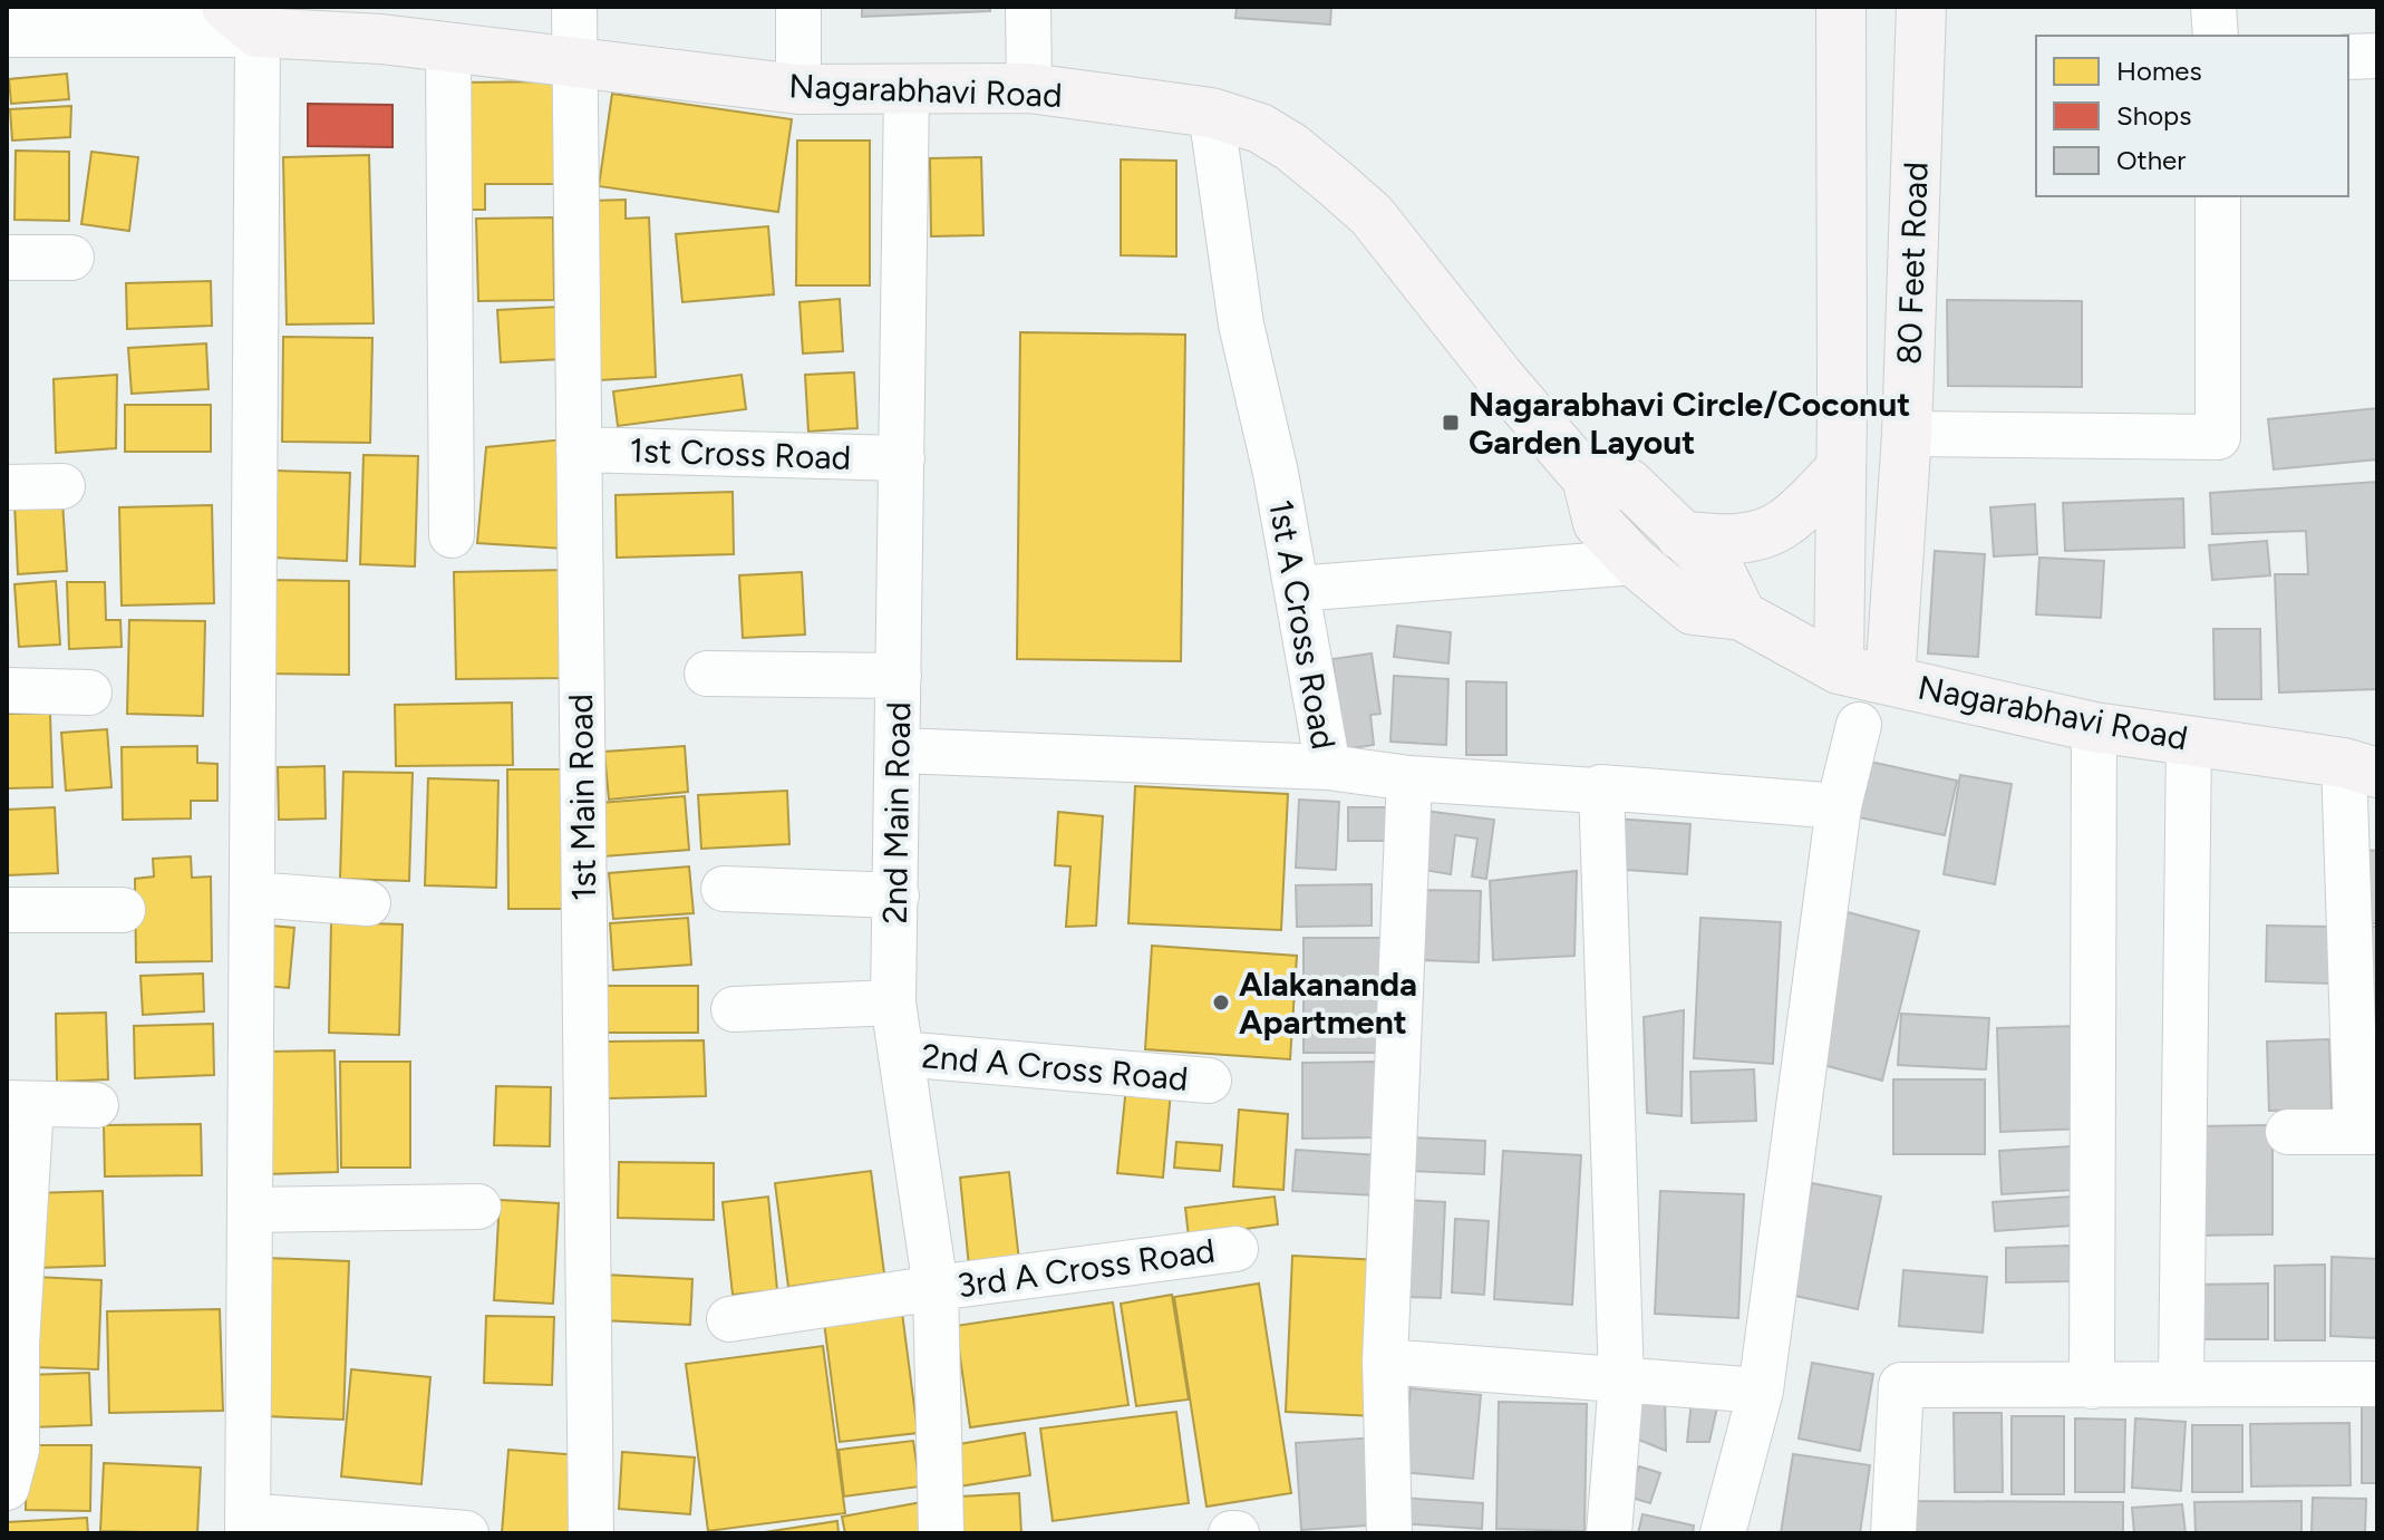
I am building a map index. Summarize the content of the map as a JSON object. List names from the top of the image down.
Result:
{
  "streets": {
    "main road": ["Nagarabhavi Road", "80 Feet Road"],
    "street": [
      "1st Cross Road",
      "1st A Cross Road",
      "1st Main Road",
      "2nd Main Road",
      "2nd A Cross Road",
      "3rd A Cross Road"
    ]
  },
  "crossings": [
    ["Nagarabhavi Road", "80 Feet Road"],
    ["Nagarabhavi Road", "1st A Cross Road"],
    ["Nagarabhavi Road", "1st Main Road"],
    ["Nagarabhavi Road", "2nd Main Road"],
    ["1st Cross Road", "1st Main Road"],
    ["1st Cross Road", "2nd Main Road"],
    ["1st A Cross Road", "2nd Main Road"],
    ["2nd Main Road", "2nd A Cross Road"],
    ["2nd Main Road", "3rd A Cross Road"]
  ],
  "places": {
    "transit": ["Nagarabhavi Circle/Coconut Garden Layout"],
    "other": ["Alakananda Apartment"]
  },
  "legend": ["Homes", "Shops", "Other"]
}
